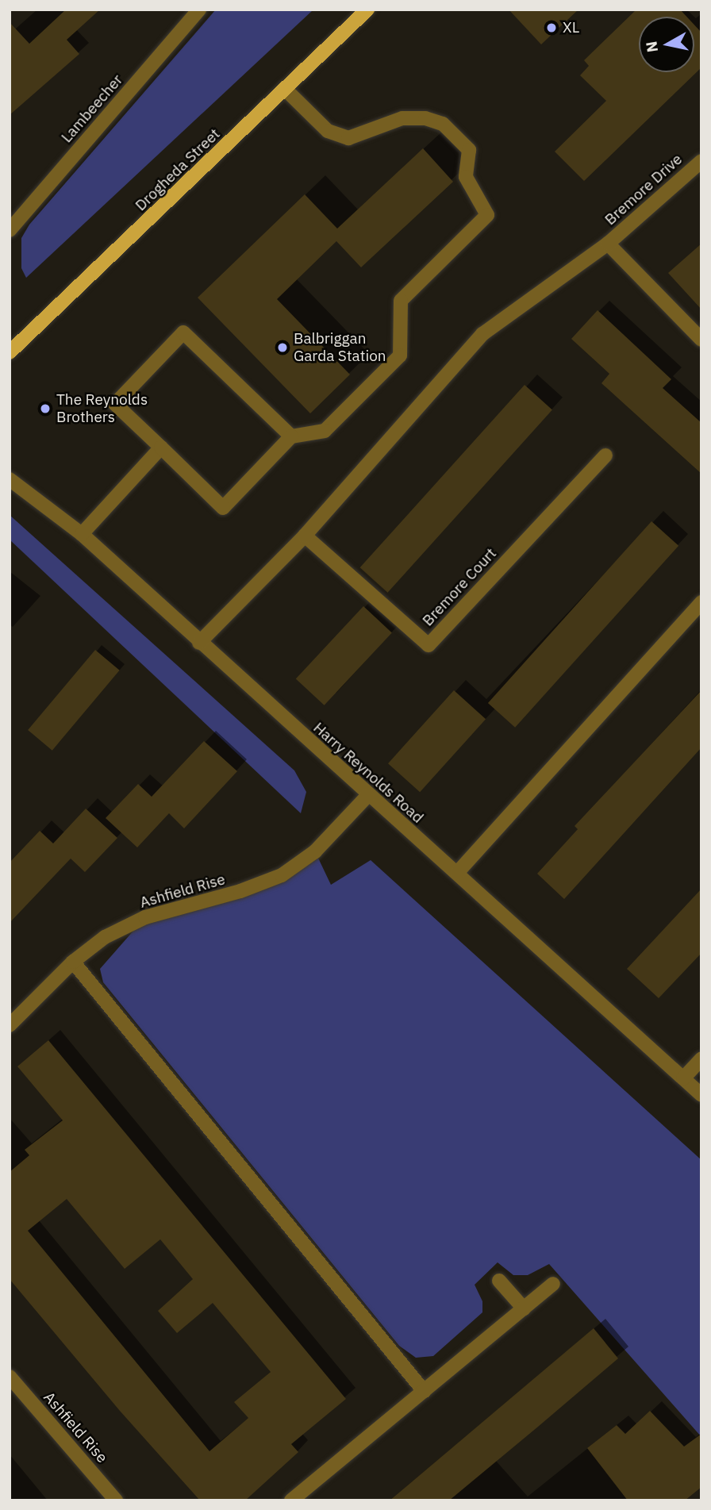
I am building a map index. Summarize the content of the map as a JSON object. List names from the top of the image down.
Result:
{
  "streets": {
    "main road": ["Drogheda Street"],
    "street": [
      "Lambeecher",
      "Bremore Drive",
      "Bremore Court",
      "Harry Reynolds Road",
      "Ashfield Rise"
    ]
  },
  "crossings": [
    ["Harry Reynolds Road", "Ashfield Rise"]
  ],
  "places": ["XL", "Balbriggan Garda Station", "The Reynolds Brothers"],
  "north": "left"
}
